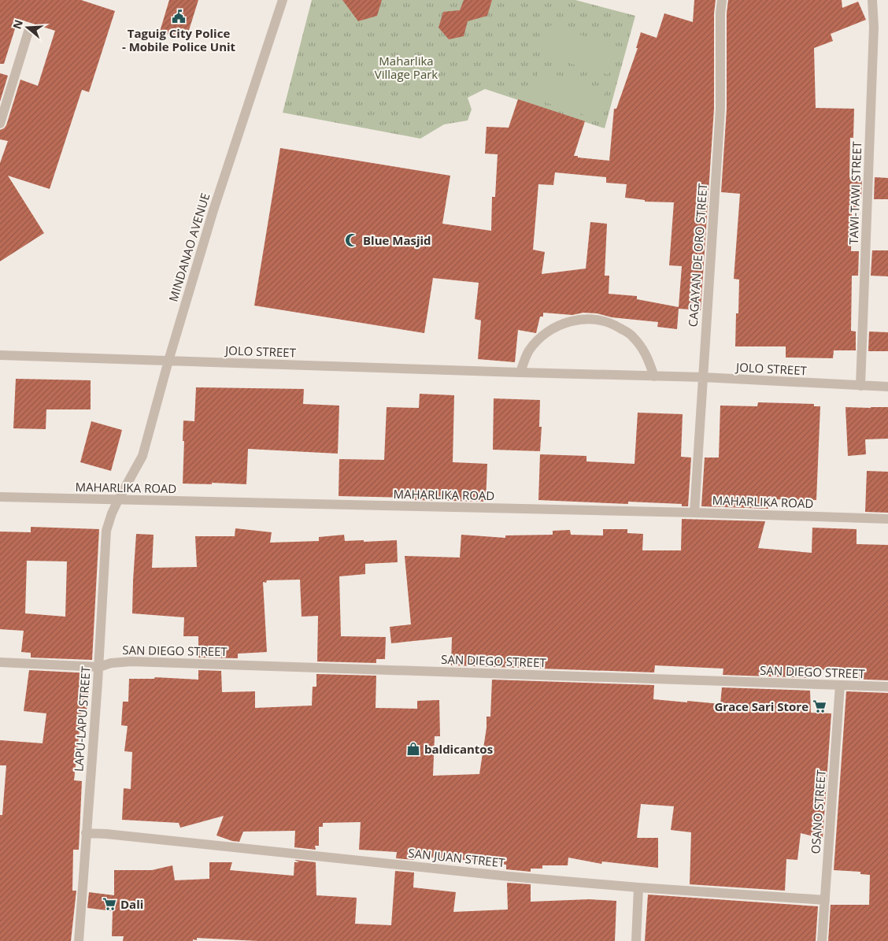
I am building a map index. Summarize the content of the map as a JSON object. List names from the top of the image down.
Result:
{
  "streets": {
    "street": [
      "TAWI-TAWI STREET",
      "MINDANAO AVENUE",
      "CAGAYAN DE ORO STREET",
      "JOLO STREET",
      "MAHARLIKA ROAD",
      "SAN DIEGO STREET",
      "LAPU-LAPU STREET",
      "OSANO STREET",
      "SAN JUAN STREET"
    ]
  },
  "crossings": [
    ["TAWI-TAWI STREET", "JOLO STREET"],
    ["MINDANAO AVENUE", "JOLO STREET"],
    ["MINDANAO AVENUE", "MAHARLIKA ROAD"],
    ["MINDANAO AVENUE", "LAPU-LAPU STREET"],
    ["CAGAYAN DE ORO STREET", "JOLO STREET"],
    ["CAGAYAN DE ORO STREET", "MAHARLIKA ROAD"],
    ["MAHARLIKA ROAD", "LAPU-LAPU STREET"],
    ["SAN DIEGO STREET", "LAPU-LAPU STREET"],
    ["SAN DIEGO STREET", "OSANO STREET"],
    ["LAPU-LAPU STREET", "SAN JUAN STREET"],
    ["OSANO STREET", "SAN JUAN STREET"]
  ],
  "parks": ["Maharlika Village Park"],
  "places": {
    "public building": ["Taguig City Police - Mobile Police Unit"],
    "mosque": ["Blue Masjid"],
    "supermarket": ["Grace Sari Store", "Dali"],
    "shop": ["baldicantos"]
  },
  "north": "left"
}
